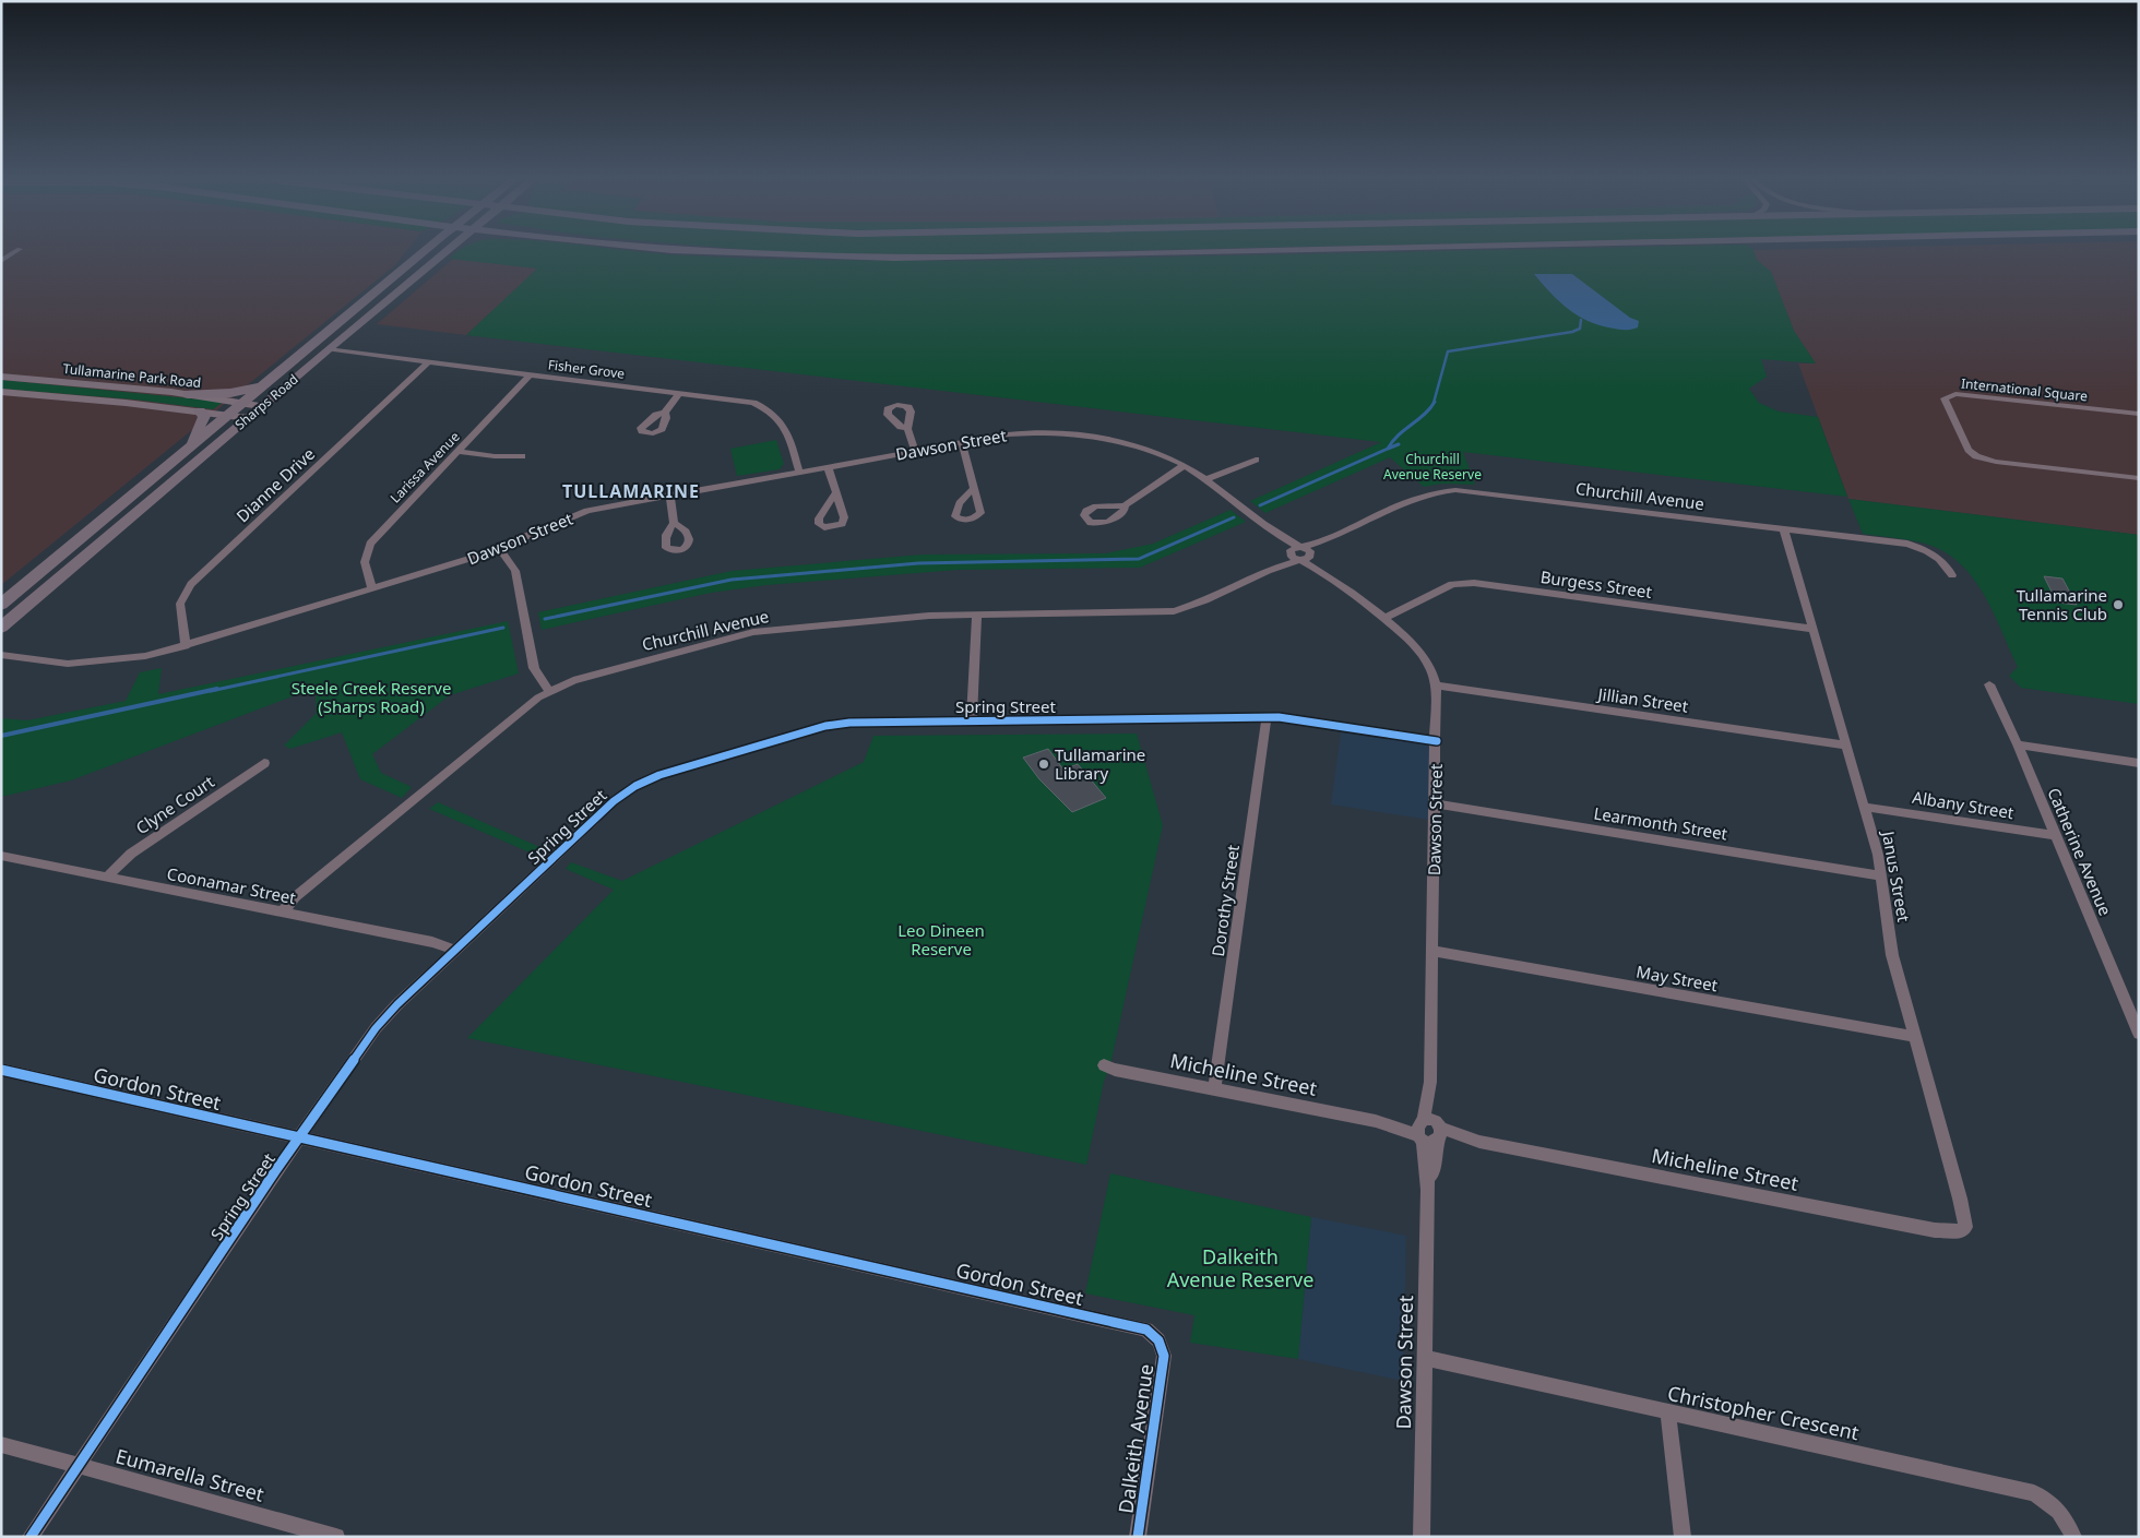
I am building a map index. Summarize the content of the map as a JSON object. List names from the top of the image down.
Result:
{
  "streets": {
    "main road": ["Sharps Road"],
    "street": [
      "Fisher Grove",
      "Tullamarine Park Road",
      "International Square",
      "Dawson Street",
      "Larissa Avenue",
      "Dianne Drive",
      "Churchill Avenue",
      "Burgess Street",
      "Jillian Street",
      "Spring Street",
      "Clyne Court",
      "Albany Street",
      "Learmonth Street",
      "Catherine Avenue",
      "Janus Street",
      "Coonamar Street",
      "Dorothy Street",
      "May Street",
      "Micheline Street",
      "Gordon Street",
      "Christopher Crescent",
      "Dalkeith Avenue",
      "Eumarella Street"
    ]
  },
  "crossings": [
    ["Fisher Grove", "Sharps Road"],
    ["Fisher Grove", "Dawson Street"],
    ["Fisher Grove", "Larissa Avenue"],
    ["Fisher Grove", "Dianne Drive"],
    ["Tullamarine Park Road", "Sharps Road"],
    ["Dawson Street", "Larissa Avenue"],
    ["Dawson Street", "Dianne Drive"],
    ["Dawson Street", "Churchill Avenue"],
    ["Dawson Street", "Burgess Street"],
    ["Dawson Street", "Jillian Street"],
    ["Dawson Street", "Spring Street"],
    ["Dawson Street", "Learmonth Street"],
    ["Dawson Street", "May Street"],
    ["Dawson Street", "Micheline Street"],
    ["Dawson Street", "Christopher Crescent"],
    ["Churchill Avenue", "Janus Street"],
    ["Churchill Avenue", "Coonamar Street"],
    ["Burgess Street", "Janus Street"],
    ["Jillian Street", "Janus Street"],
    ["Spring Street", "Coonamar Street"],
    ["Spring Street", "Dorothy Street"],
    ["Spring Street", "Gordon Street"],
    ["Spring Street", "Eumarella Street"],
    ["Clyne Court", "Coonamar Street"],
    ["Albany Street", "Catherine Avenue"],
    ["Albany Street", "Janus Street"],
    ["Learmonth Street", "Janus Street"],
    ["Janus Street", "May Street"],
    ["Janus Street", "Micheline Street"],
    ["Dorothy Street", "Micheline Street"],
    ["Gordon Street", "Dalkeith Avenue"]
  ],
  "districts": ["TULLAMARINE"],
  "parks": [
    "Churchill Avenue Reserve",
    "Steele Creek Reserve (Sharps Road)",
    "Leo Dineen Reserve",
    "Dalkeith Avenue Reserve"
  ],
  "places": ["Tullamarine Tennis Club", "Tullamarine Library"]
}
